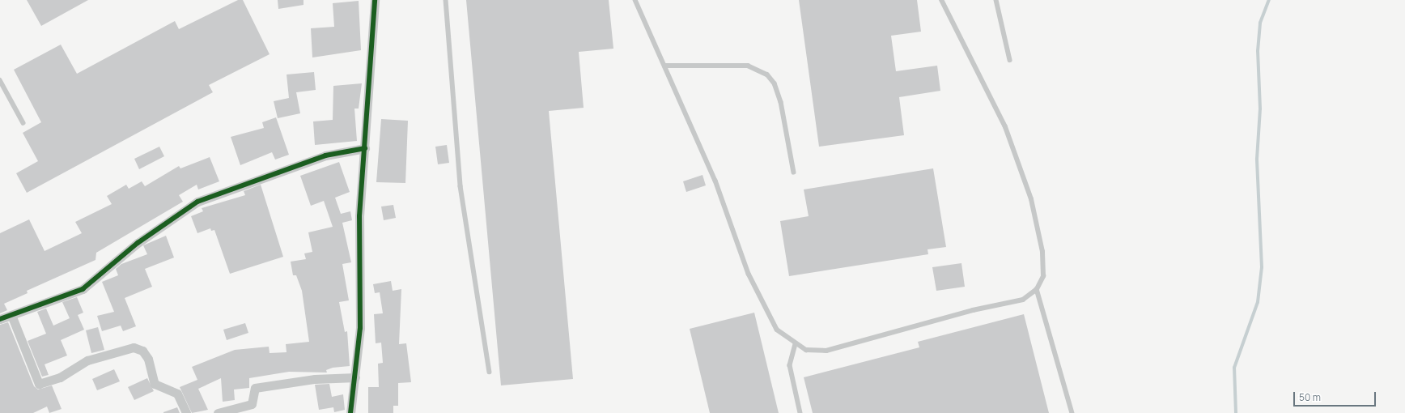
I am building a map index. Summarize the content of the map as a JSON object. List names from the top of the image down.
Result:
{
  "scale_bar": "50 m"
}
